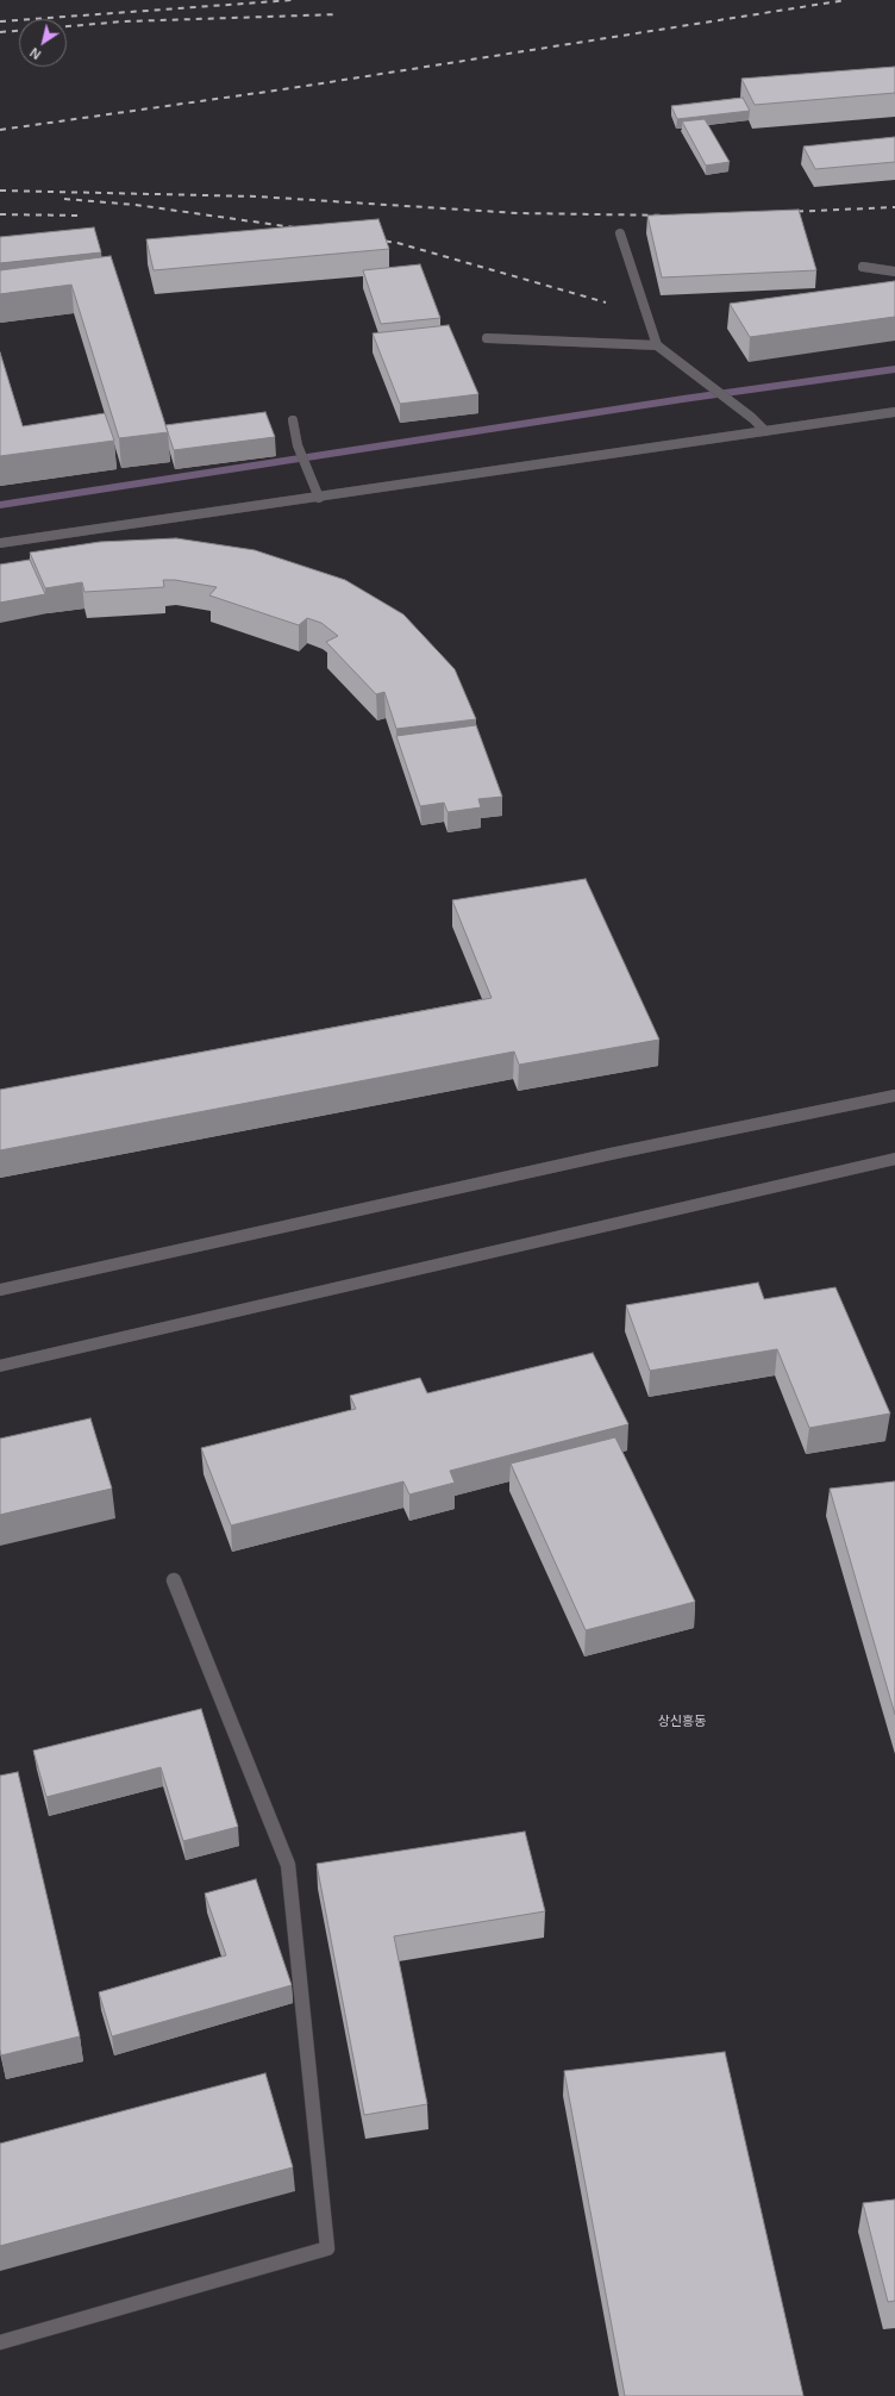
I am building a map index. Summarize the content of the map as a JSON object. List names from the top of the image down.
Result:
{
  "districts": ["상신흥동"],
  "north": "bottom left"
}
